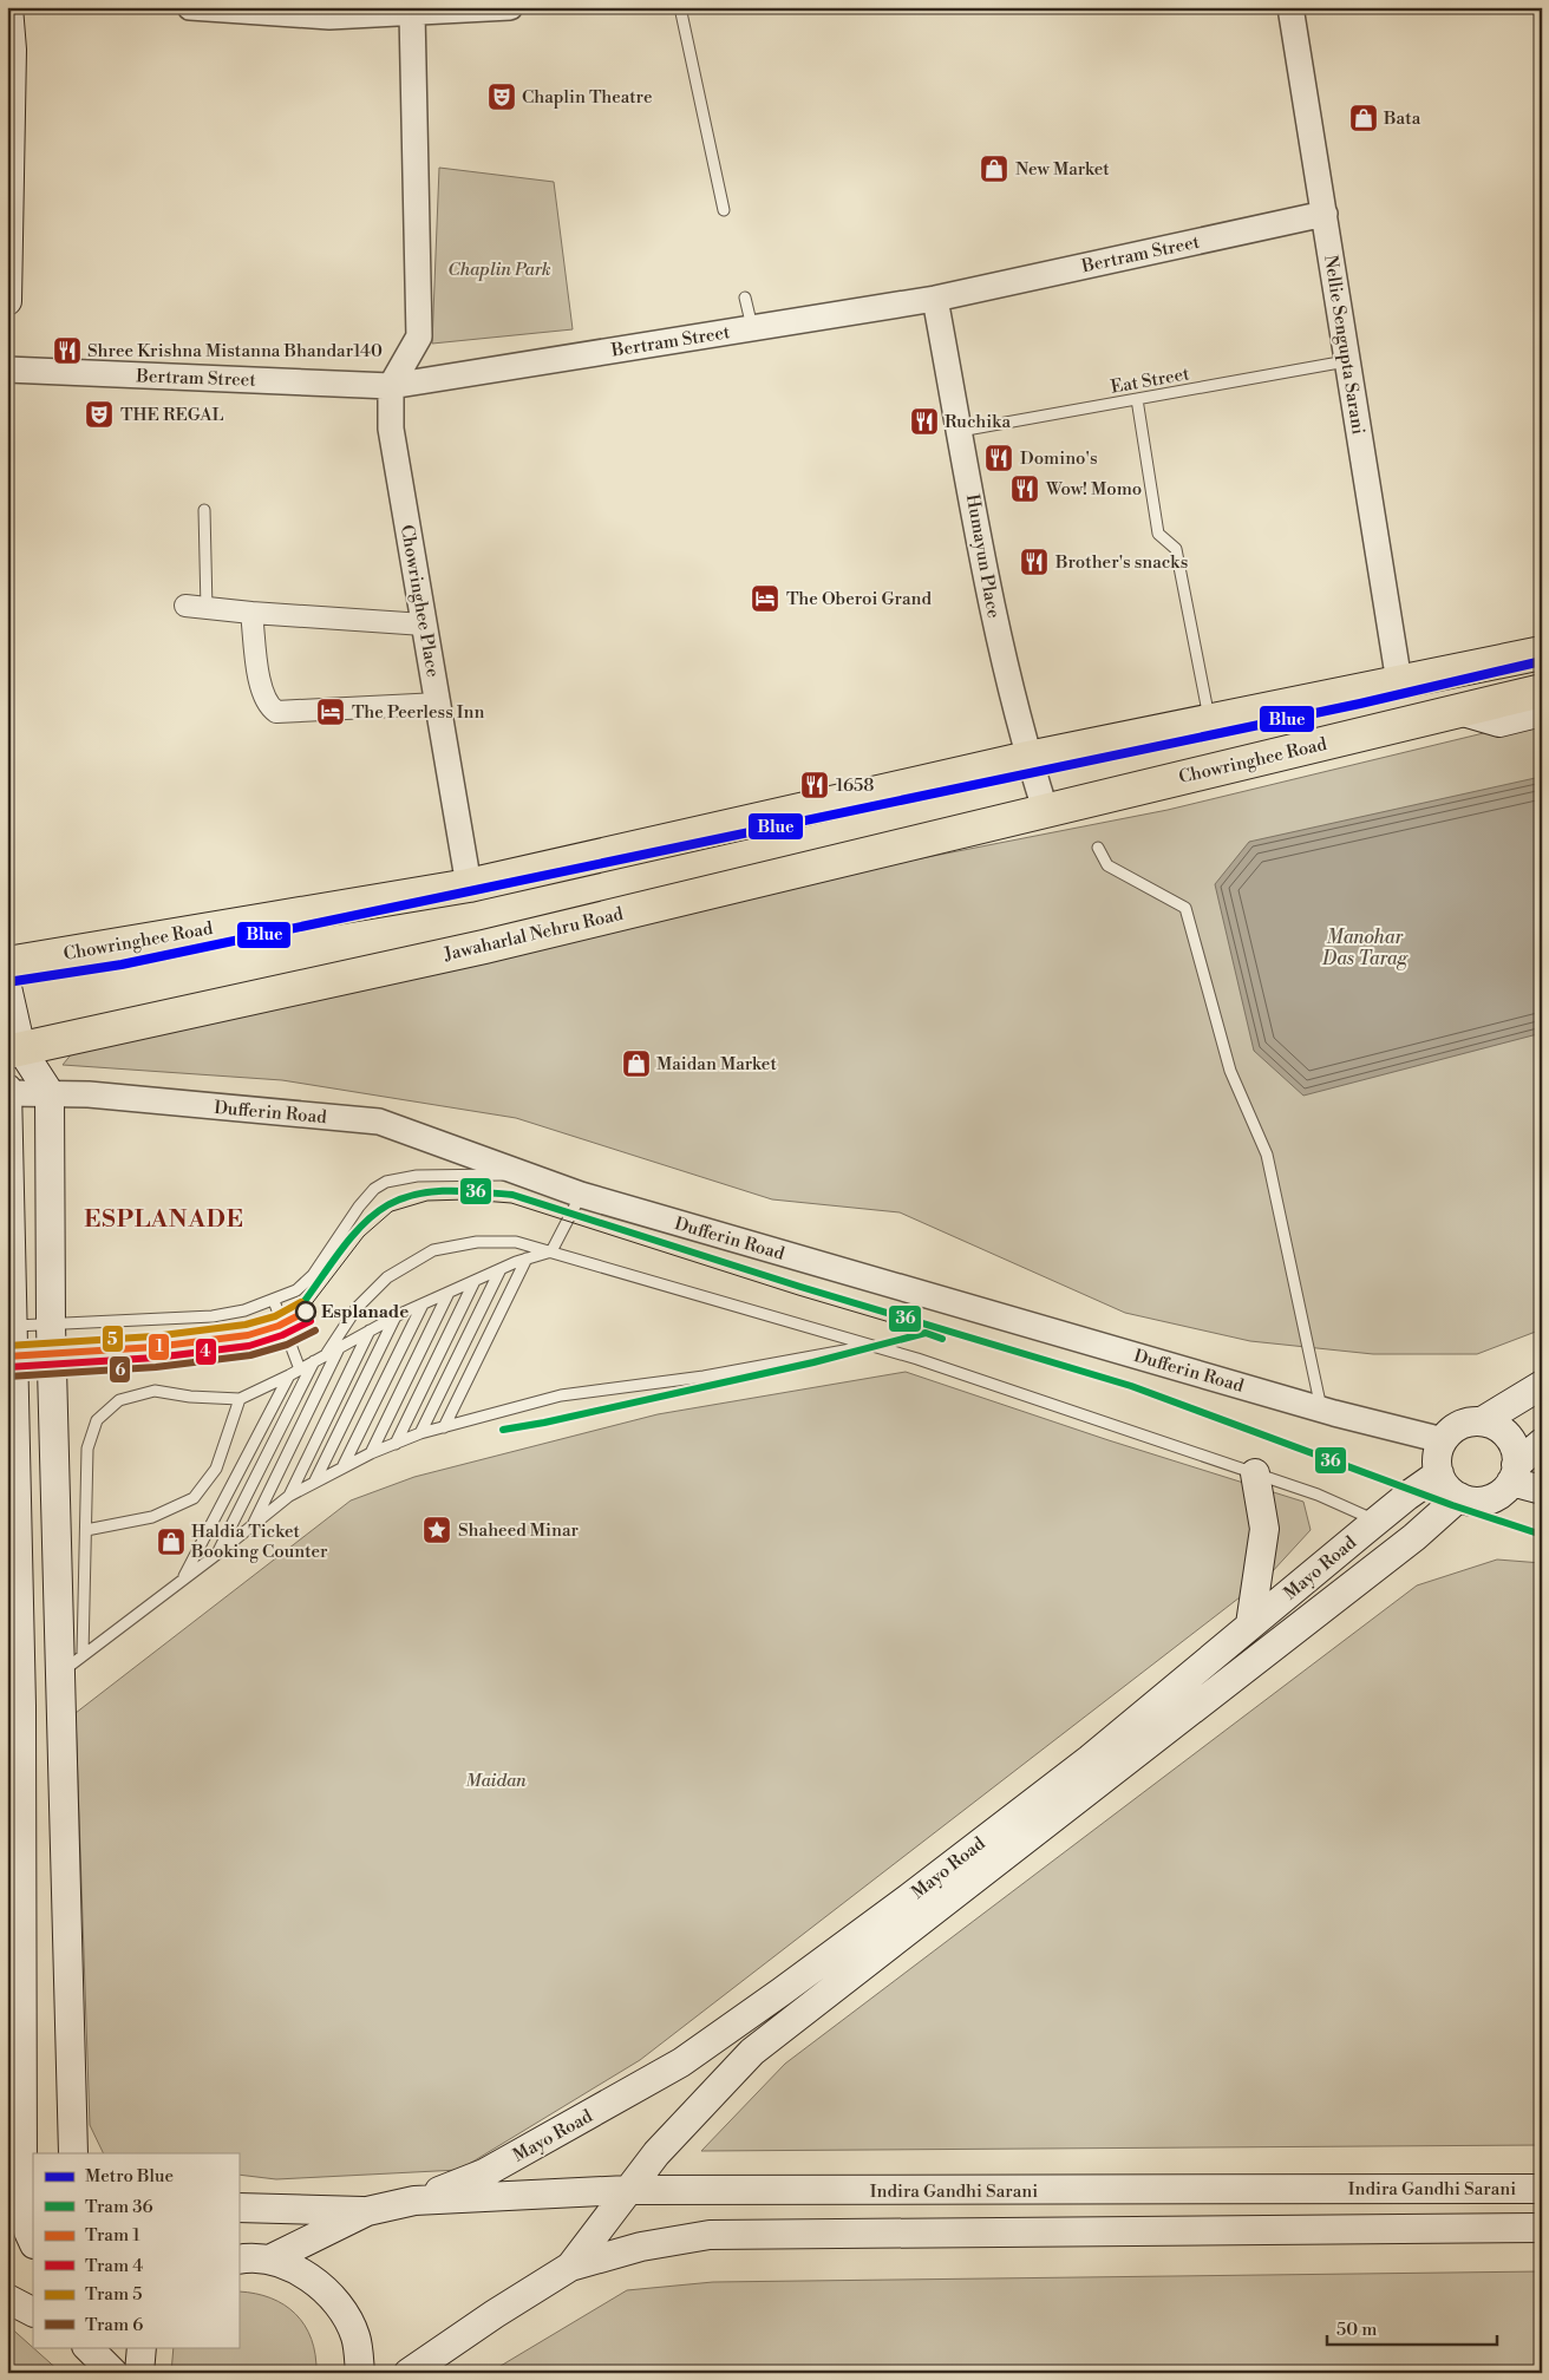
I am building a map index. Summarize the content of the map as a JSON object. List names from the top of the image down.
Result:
{
  "streets": {
    "main road": [
      "Chowringhee Road",
      "Jawaharlal Nehru Road",
      "Mayo Road",
      "Indira Gandhi Sarani"
    ],
    "street": [
      "Bertram Street",
      "Nellie Sengupta Sarani",
      "Humayun Place",
      "Chowringhee Place",
      "Dufferin Road"
    ],
    "lane": ["Eat Street"]
  },
  "crossings": [
    ["Bertram Street", "Nellie Sengupta Sarani"],
    ["Bertram Street", "Humayun Place"],
    ["Bertram Street", "Chowringhee Place"],
    ["Nellie Sengupta Sarani", "Eat Street"],
    ["Nellie Sengupta Sarani", "Chowringhee Road"],
    ["Eat Street", "Humayun Place"],
    ["Humayun Place", "Chowringhee Road"],
    ["Humayun Place", "Jawaharlal Nehru Road"],
    ["Chowringhee Place", "Chowringhee Road"],
    ["Chowringhee Road", "Jawaharlal Nehru Road"],
    ["Dufferin Road", "Mayo Road"],
    ["Mayo Road", "Indira Gandhi Sarani"]
  ],
  "districts": ["ESPLANADE"],
  "water": ["Manohar Das Tarag"],
  "parks": ["Chaplin Park", "Maidan"],
  "places": {
    "theatre": ["Chaplin Theatre", "THE REGAL"],
    "shop": [
      "Bata",
      "New Market",
      "Maidan Market",
      "Haldia Ticket Booking Counter"
    ],
    "restaurant": [
      "Shree Krishna Mistanna Bhandar140",
      "Ruchika",
      "Domino's",
      "Wow! Momo",
      "Brother's snacks",
      "1658"
    ],
    "hotel": ["The Oberoi Grand", "The Peerless Inn"],
    "other": ["Esplanade"],
    "place": ["Shaheed Minar"]
  },
  "lines": [
    "metro line Blue",
    "tram line 36",
    "tram line 5",
    "tram line 1",
    "tram line 4",
    "tram line 6"
  ],
  "legend": [
    "Metro Blue",
    "Tram 36",
    "Tram 1",
    "Tram 4",
    "Tram 5",
    "Tram 6"
  ],
  "scale_bar": "50 m"
}
